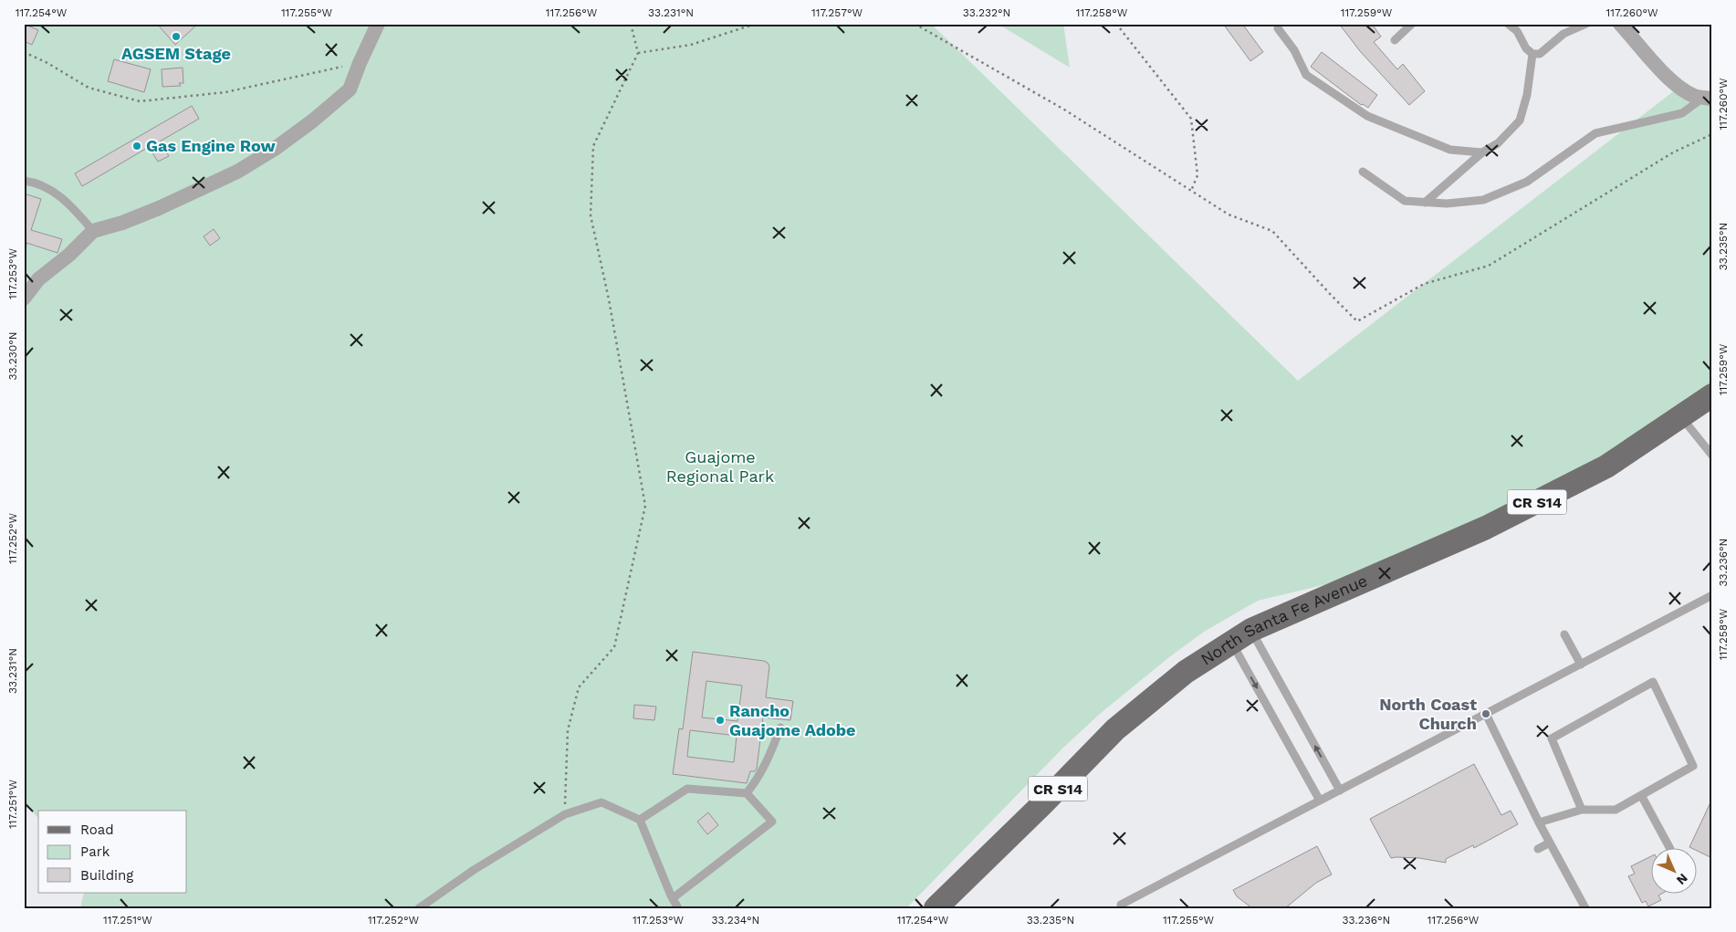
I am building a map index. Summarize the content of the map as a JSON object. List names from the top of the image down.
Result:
{
  "streets": {
    "main road": ["CR S14", "North Santa Fe Avenue"]
  },
  "parks": ["Guajome Regional Park"],
  "places": [
    "AGSEM Stage",
    "Gas Engine Row",
    "North Coast Church",
    "Rancho Guajome Adobe"
  ],
  "legend": ["Road", "Park", "Building"],
  "north": "bottom right",
  "coordinates": [
    "117.254°W",
    "117.255°W",
    "117.256°W",
    "33.231°N",
    "117.257°W",
    "33.232°N",
    "117.258°W",
    "117.259°W",
    "117.260°W",
    "33.235°N",
    "117.253°W",
    "33.230°N",
    "117.252°W",
    "33.236°N",
    "117.251°W",
    "33.234°N"
  ]
}
